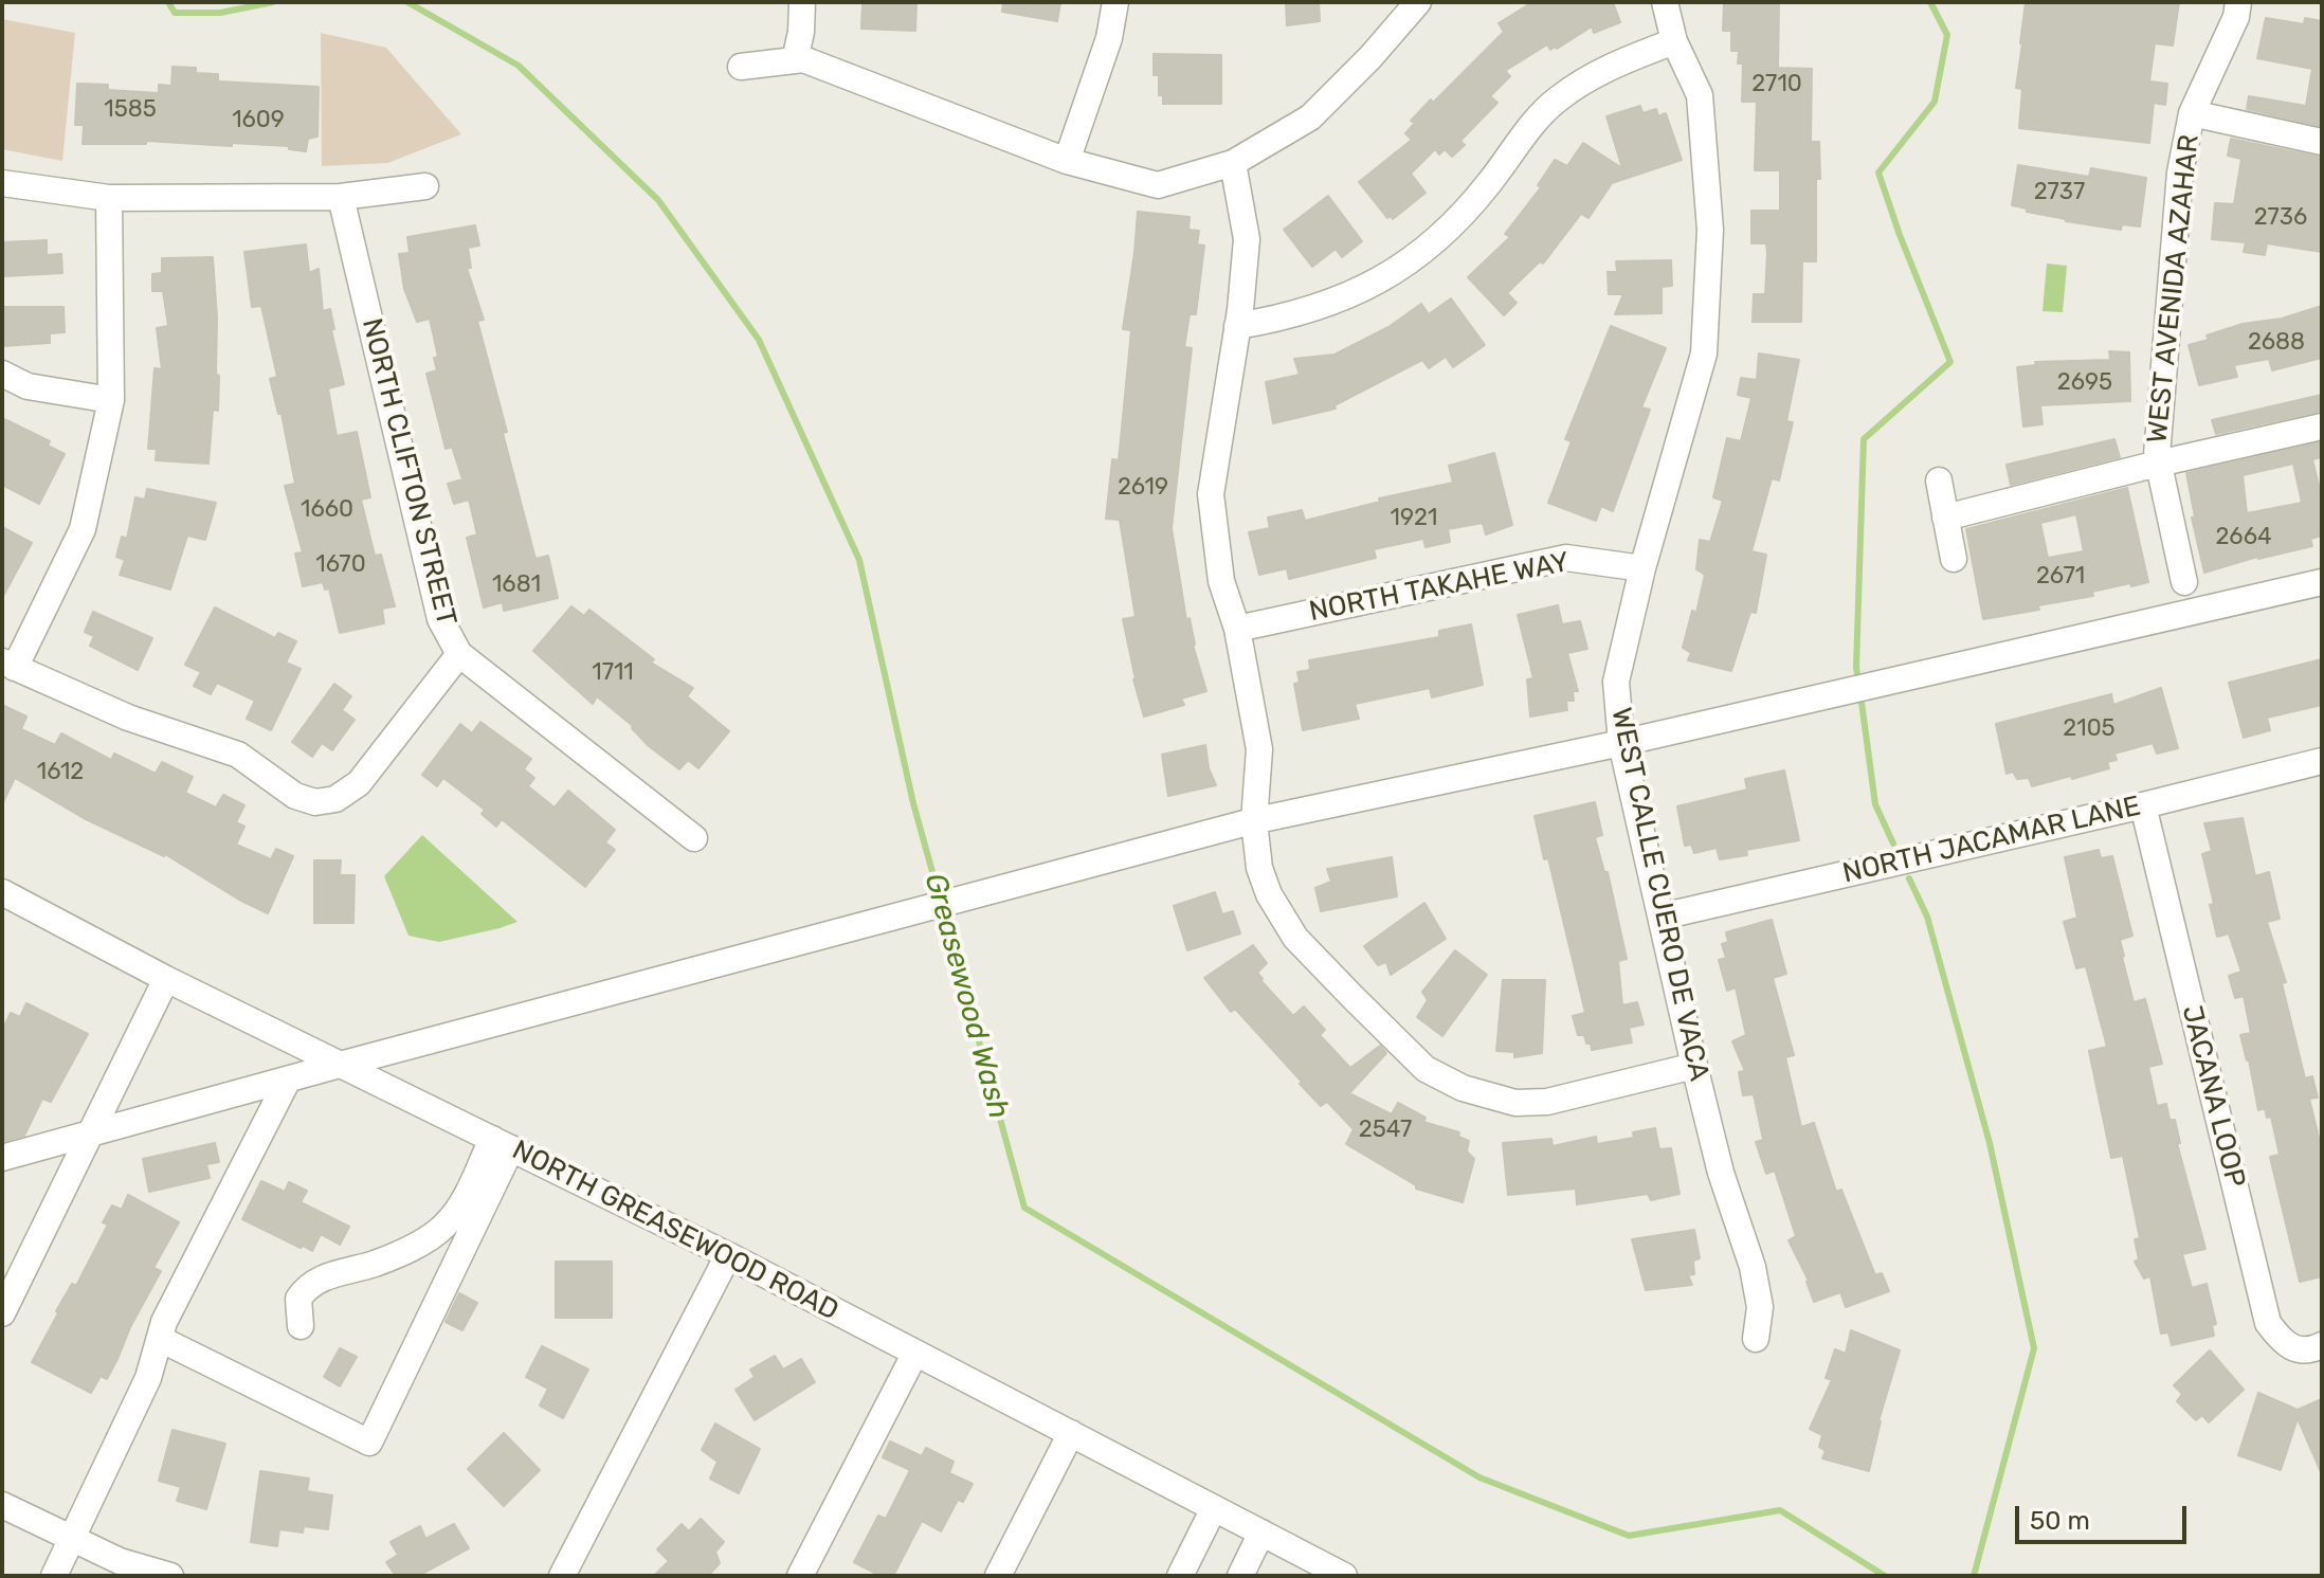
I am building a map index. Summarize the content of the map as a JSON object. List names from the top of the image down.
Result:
{
  "streets": {
    "street": [
      "WEST AVENIDA AZAHAR",
      "NORTH CLIFTON STREET",
      "NORTH TAKAHE WAY",
      "NORTH JACAMAR LANE",
      "WEST CALLE CUERO DE VACA",
      "JACANA LOOP",
      "NORTH GREASEWOOD ROAD"
    ]
  },
  "crossings": [
    ["NORTH TAKAHE WAY", "WEST CALLE CUERO DE VACA"],
    ["NORTH JACAMAR LANE", "WEST CALLE CUERO DE VACA"],
    ["NORTH JACAMAR LANE", "JACANA LOOP"]
  ],
  "water": ["Greasewood Wash"],
  "house_numbers": [
    "2710",
    "1585",
    "1609",
    "2737",
    "2736",
    "2688",
    "2695",
    "2619",
    "1660",
    "1921",
    "2664",
    "1670",
    "2671",
    "1681",
    "1711",
    "2105",
    "1612",
    "2547"
  ],
  "scale_bar": "50 m"
}
